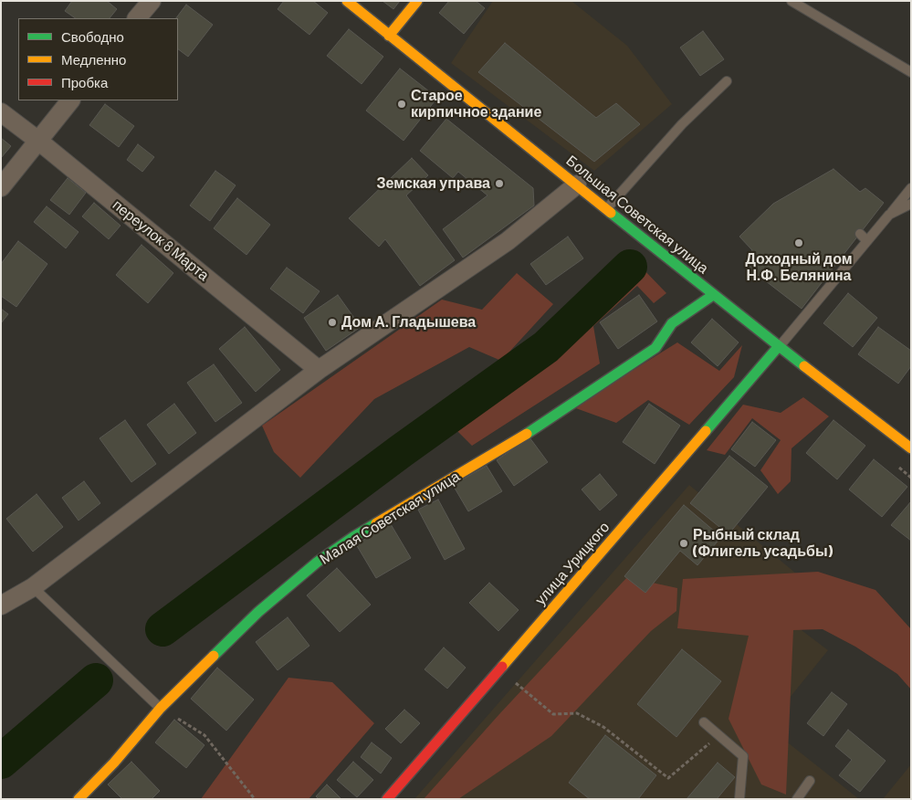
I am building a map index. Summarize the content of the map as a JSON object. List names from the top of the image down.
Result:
{
  "streets": {
    "main road": ["Большая Советская улица", "Малая Советская улица", "улица Урицкого"],
    "street": ["переулок 8 Марта"]
  },
  "crossings": [
    ["Большая Советская улица", "Малая Советская улица"],
    ["Большая Советская улица", "улица Урицкого"]
  ],
  "places": [
    "Старое кирпичное здание",
    "Земская управа",
    "Доходный дом Н.Ф. Белянина",
    "Дом А. Гладышева",
    "Рыбный склад (Флигель усадьбы)"
  ],
  "legend": ["Свободно", "Медленно", "Пробка"]
}
